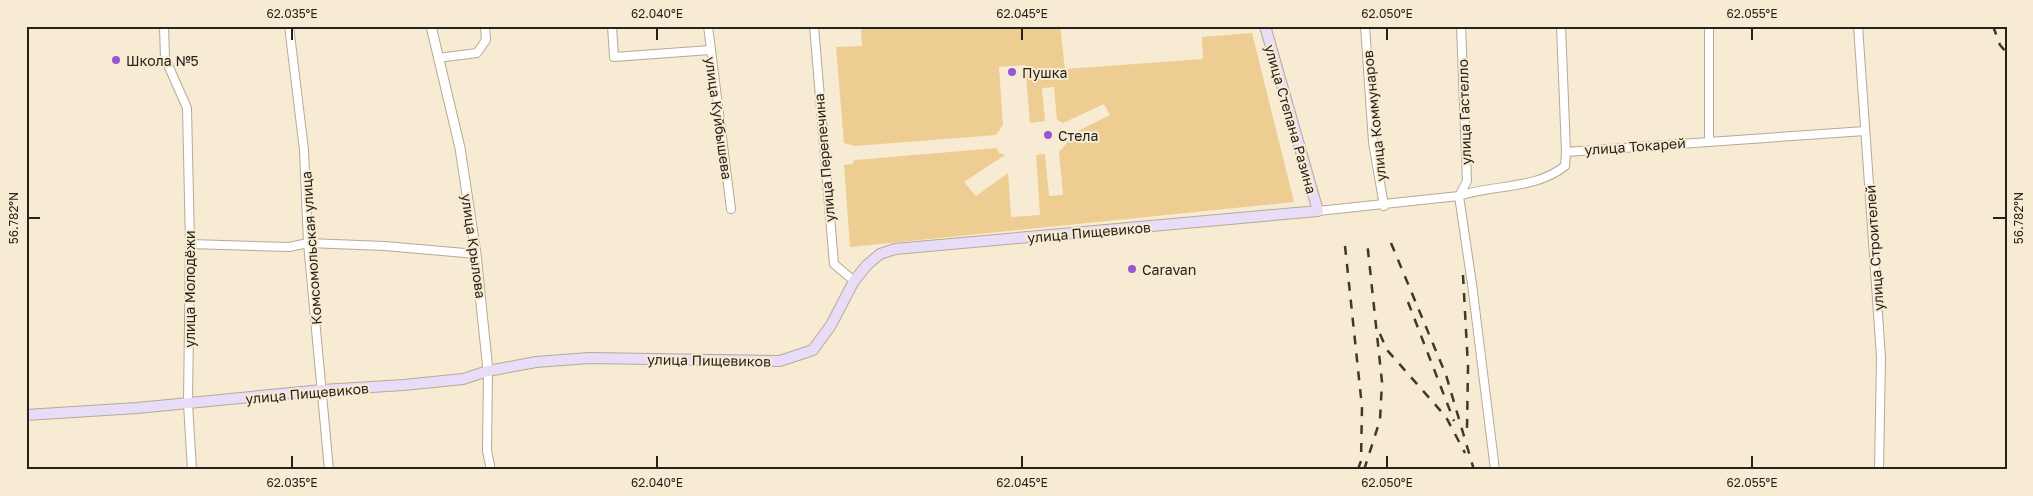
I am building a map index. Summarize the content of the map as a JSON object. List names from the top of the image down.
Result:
{
  "streets": {
    "main road": ["улица Степана Разина", "улица Пищевиков"],
    "street": [
      "улица Гастелло",
      "улица Коммунаров",
      "улица Куйбышева",
      "улица Токарей",
      "улица Перепечина",
      "улица Крылова",
      "Комсомольская улица",
      "улица Строителей",
      "улица Молодёжи"
    ]
  },
  "crossings": [
    ["улица Гастелло", "улица Пищевиков"],
    ["улица Коммунаров", "улица Пищевиков"],
    ["улица Степана Разина", "улица Пищевиков"],
    ["улица Токарей", "улица Пищевиков"],
    ["улица Токарей", "улица Строителей"],
    ["улица Перепечина", "улица Пищевиков"],
    ["улица Пищевиков", "улица Крылова"],
    ["улица Пищевиков", "Комсомольская улица"],
    ["улица Пищевиков", "улица Молодёжи"]
  ],
  "places": [
    "Школа №5",
    "Пушка",
    "Стела",
    "Caravan"
  ],
  "coordinates": [
    "62.035°E",
    "62.040°E",
    "62.045°E",
    "62.050°E",
    "62.055°E",
    "56.782°N"
  ]
}
